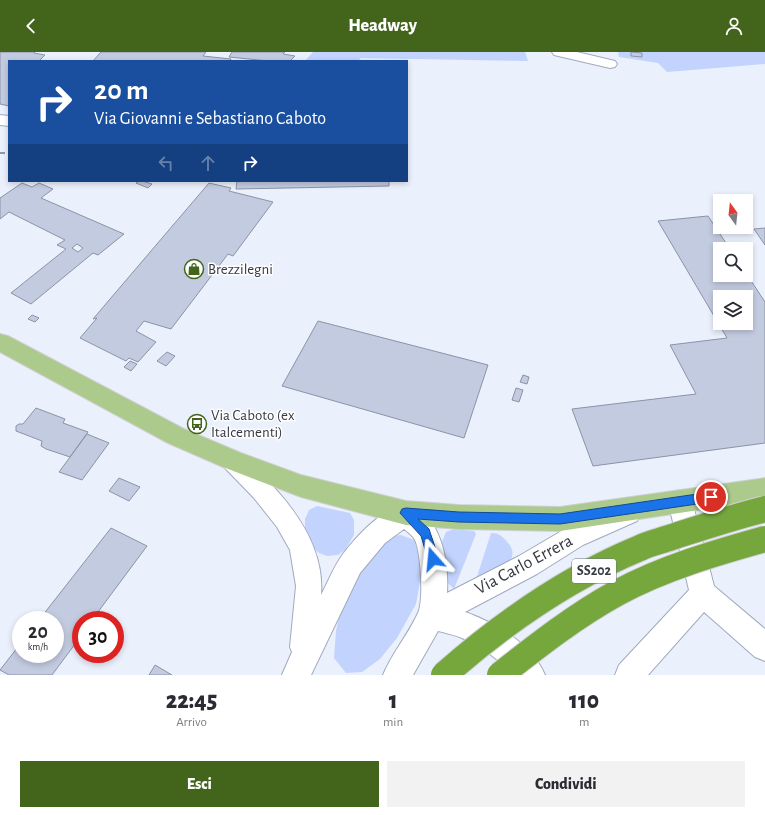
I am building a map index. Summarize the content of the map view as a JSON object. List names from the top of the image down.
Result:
{
  "streets": {
    "highway": ["SS202"],
    "street": ["Via Carlo Errera"]
  },
  "places": {
    "shop": ["Brezzilegni"],
    "bus stop": ["Via Caboto (ex Italcementi)"]
  },
  "north": "top",
  "page": {
    "header": "Headway",
    "turn": ["20 m", "Via Giovanni e Sebastiano Caboto"],
    "speed": "20 km/h",
    "limit": "30",
    "eta": [
      "22:45",
      "Arrivo",
      "1",
      "min",
      "110",
      "m"
    ],
    "buttons": ["Esci", "Condividi"]
  }
}
